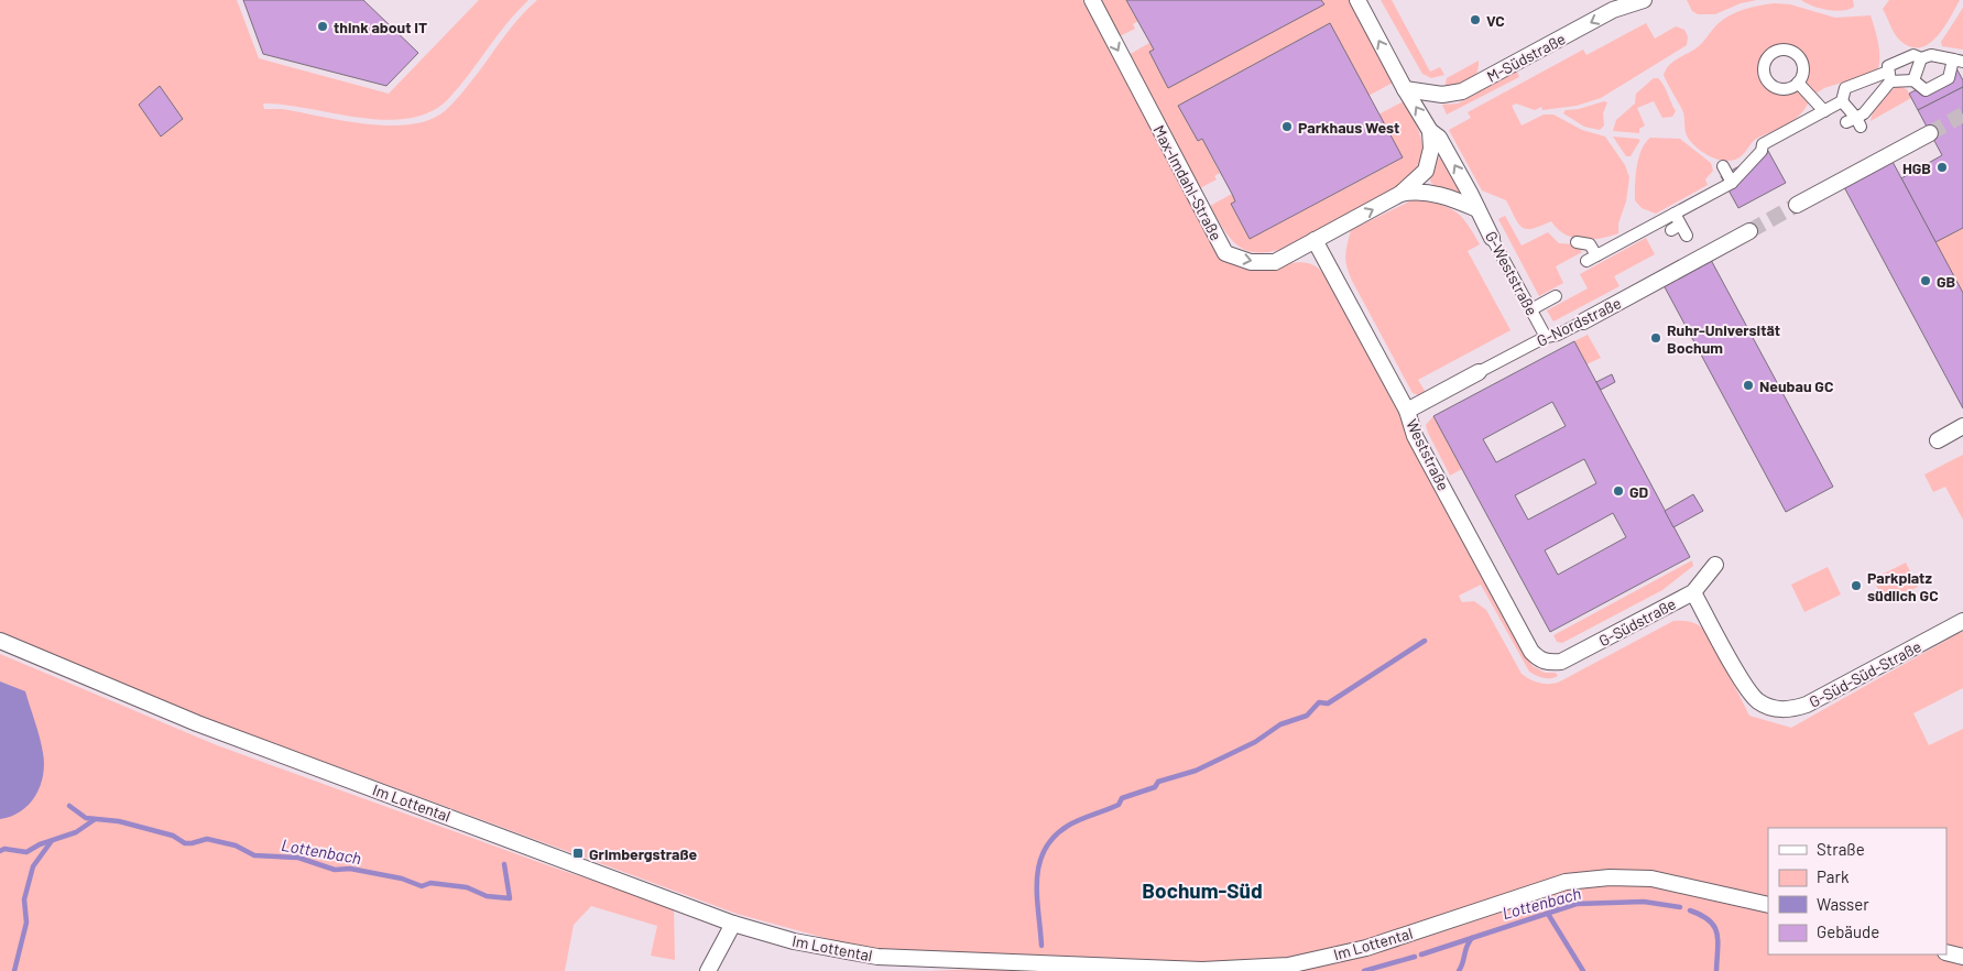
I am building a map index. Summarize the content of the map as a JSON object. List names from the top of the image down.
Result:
{
  "streets": {
    "street": [
      "M-Südstraße",
      "Max-Imdahl-Straße",
      "G-Weststraße",
      "G-Nordstraße",
      "Weststraße",
      "G-Südstraße",
      "G-Süd-Süd-Straße",
      "Im Lottental"
    ]
  },
  "crossings": [
    ["Max-Imdahl-Straße", "G-Weststraße"],
    ["Max-Imdahl-Straße", "Weststraße"],
    ["G-Weststraße", "G-Nordstraße"],
    ["G-Nordstraße", "Weststraße"],
    ["Weststraße", "G-Südstraße"],
    ["G-Südstraße", "G-Süd-Süd-Straße"]
  ],
  "one_way": ["M-Südstraße"],
  "districts": ["Bochum-Süd"],
  "water": ["Lottenbach"],
  "places": {
    "other": [
      "VC",
      "think about IT",
      "Parkhaus West",
      "HGB",
      "GB",
      "Ruhr-Universität Bochum",
      "Neubau GC",
      "GD",
      "Parkplatz südlich GC"
    ],
    "transit": ["Grimbergstraße"]
  },
  "legend": [
    "Straße",
    "Park",
    "Wasser",
    "Gebäude"
  ]
}
